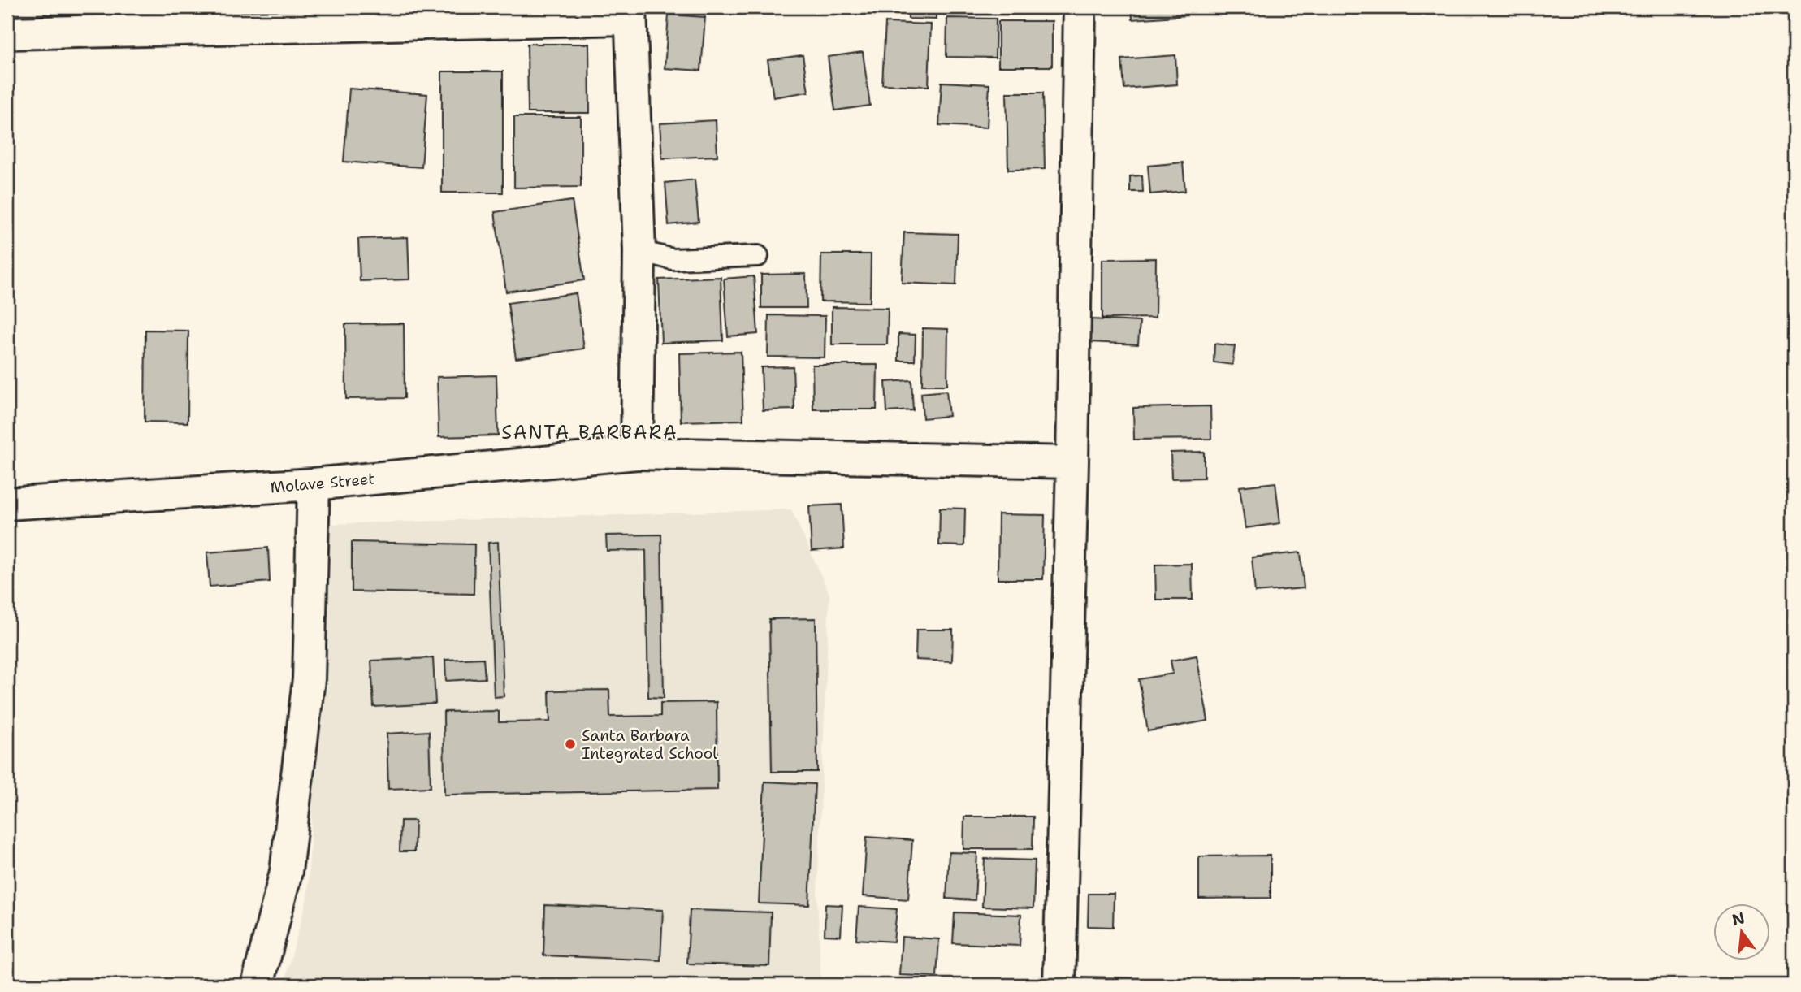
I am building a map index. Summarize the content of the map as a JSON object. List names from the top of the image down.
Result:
{
  "streets": {
    "street": ["Molave Street"]
  },
  "districts": ["SANTA BARBARA"],
  "places": ["Santa Barbara Integrated School"],
  "north": "top"
}
